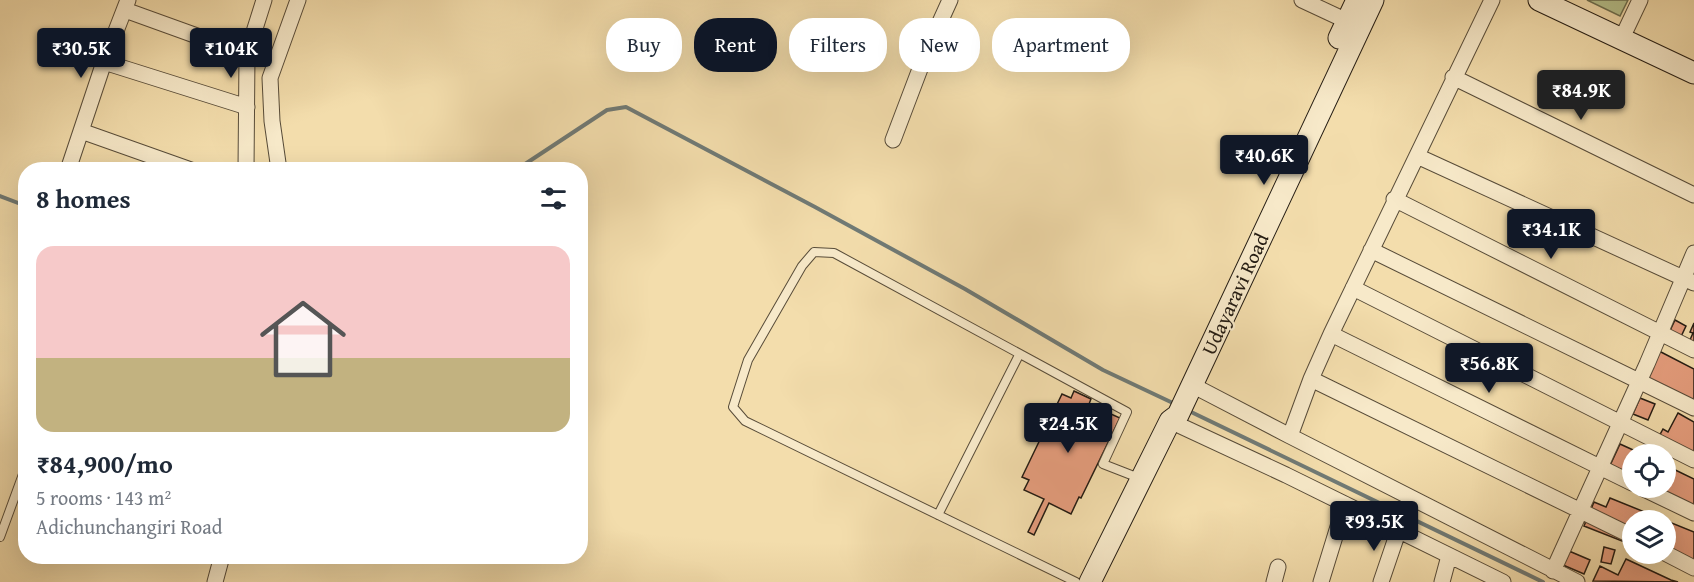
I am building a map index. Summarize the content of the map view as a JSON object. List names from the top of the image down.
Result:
{
  "streets": {
    "street": ["Udayaravi Road"]
  },
  "page": {
    "chip": [
      "Buy",
      "Rent",
      "Filters",
      "New",
      "Apartment"
    ],
    "price": [
      "₹30.5K",
      "₹104K",
      "₹84.9K",
      "₹40.6K",
      "₹34.1K",
      "₹56.8K",
      "₹24.5K",
      "₹93.5K"
    ],
    "heading": "8 homes",
    "list": [
      {
        "name": "₹84,900/mo",
        "note": "5 rooms · 143 m² · Adichunchangiri Road"
      }
    ]
  }
}
